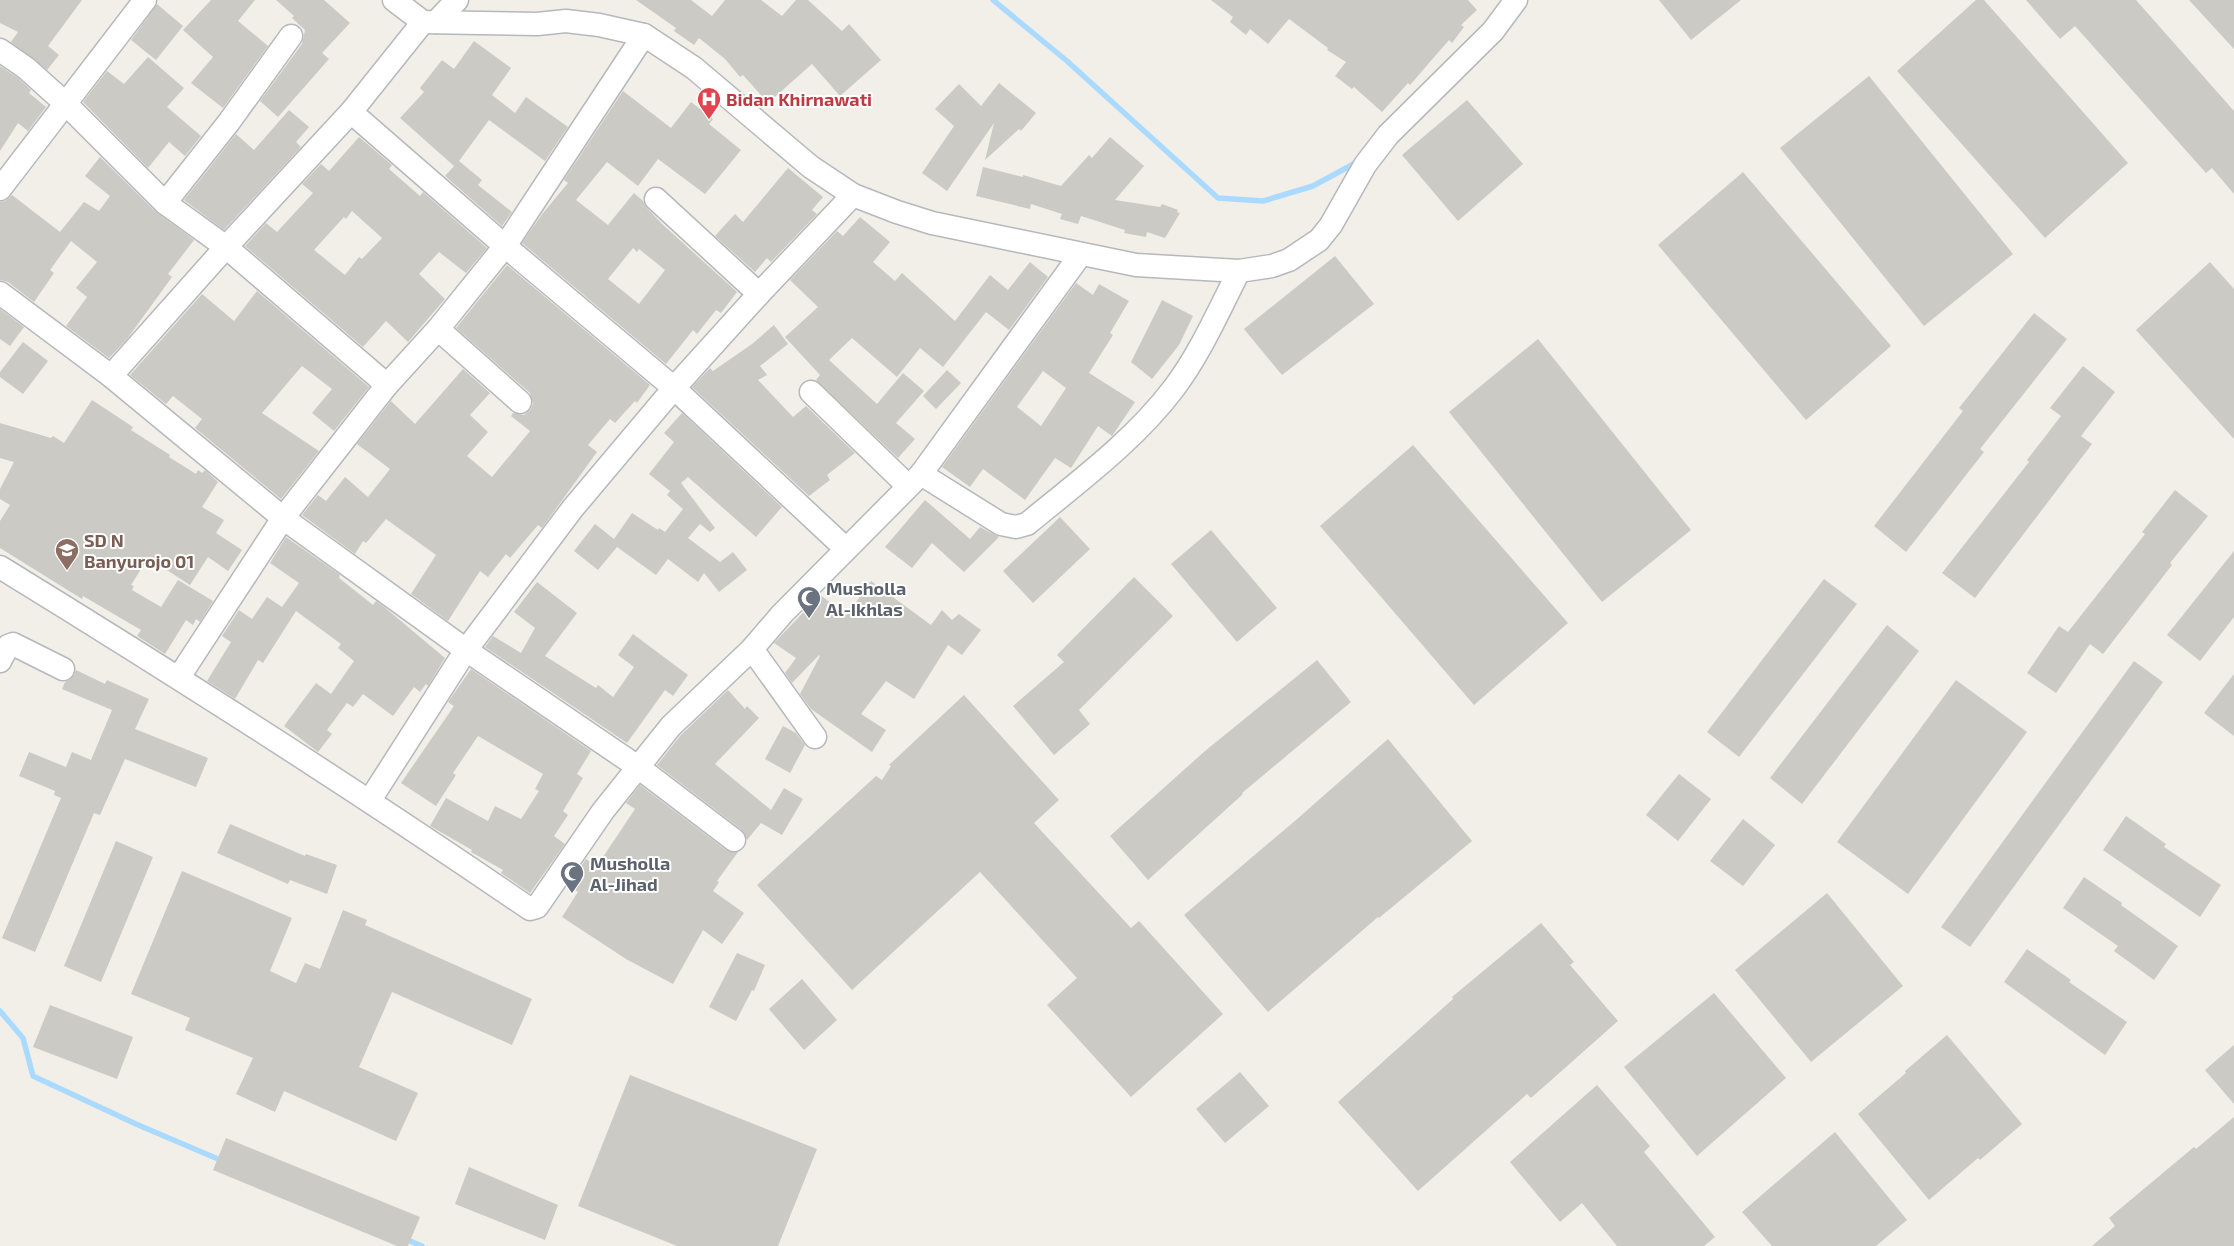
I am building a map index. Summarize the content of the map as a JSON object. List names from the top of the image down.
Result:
{
  "places": {
    "hospital": ["Bidan Khirnawati"],
    "school or university": ["SD N Banyurojo 01"],
    "mosque": ["Musholla Al-Ikhlas", "Musholla Al-Jihad"]
  }
}
